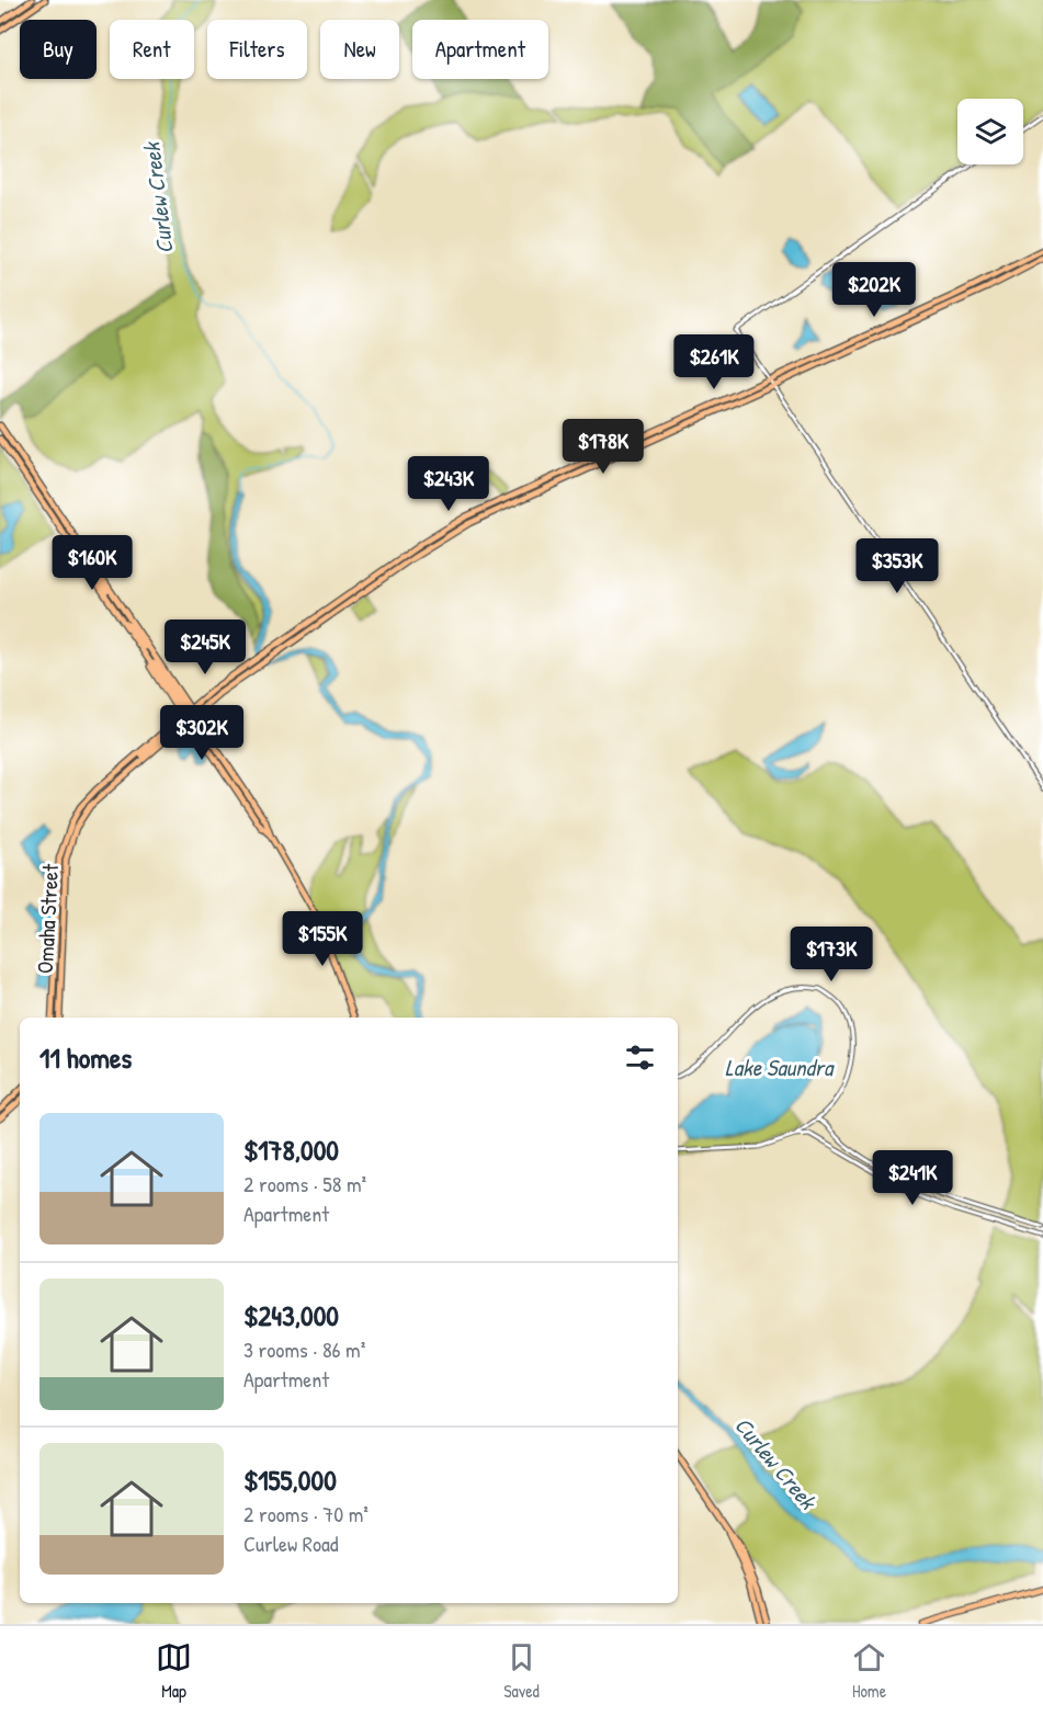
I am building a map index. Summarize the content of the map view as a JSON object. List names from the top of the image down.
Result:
{
  "streets": {
    "main road": ["Omaha Street"]
  },
  "water": ["Curlew Creek", "Lake Saundra"],
  "page": {
    "chip": [
      "Buy",
      "Rent",
      "Filters",
      "New",
      "Apartment"
    ],
    "price": [
      "$202K",
      "$261K",
      "$178K",
      "$243K",
      "$160K",
      "$353K",
      "$245K",
      "$302K",
      "$155K",
      "$173K",
      "$241K"
    ],
    "heading": "11 homes",
    "list": [
      {
        "name": "$178,000",
        "note": "2 rooms · 58 m² · Apartment"
      },
      {
        "name": "$243,000",
        "note": "3 rooms · 86 m² · Apartment"
      },
      {
        "name": "$155,000",
        "note": "2 rooms · 70 m² · Curlew Road"
      }
    ],
    "tabs": ["Map", "Saved", "Home"]
  }
}
